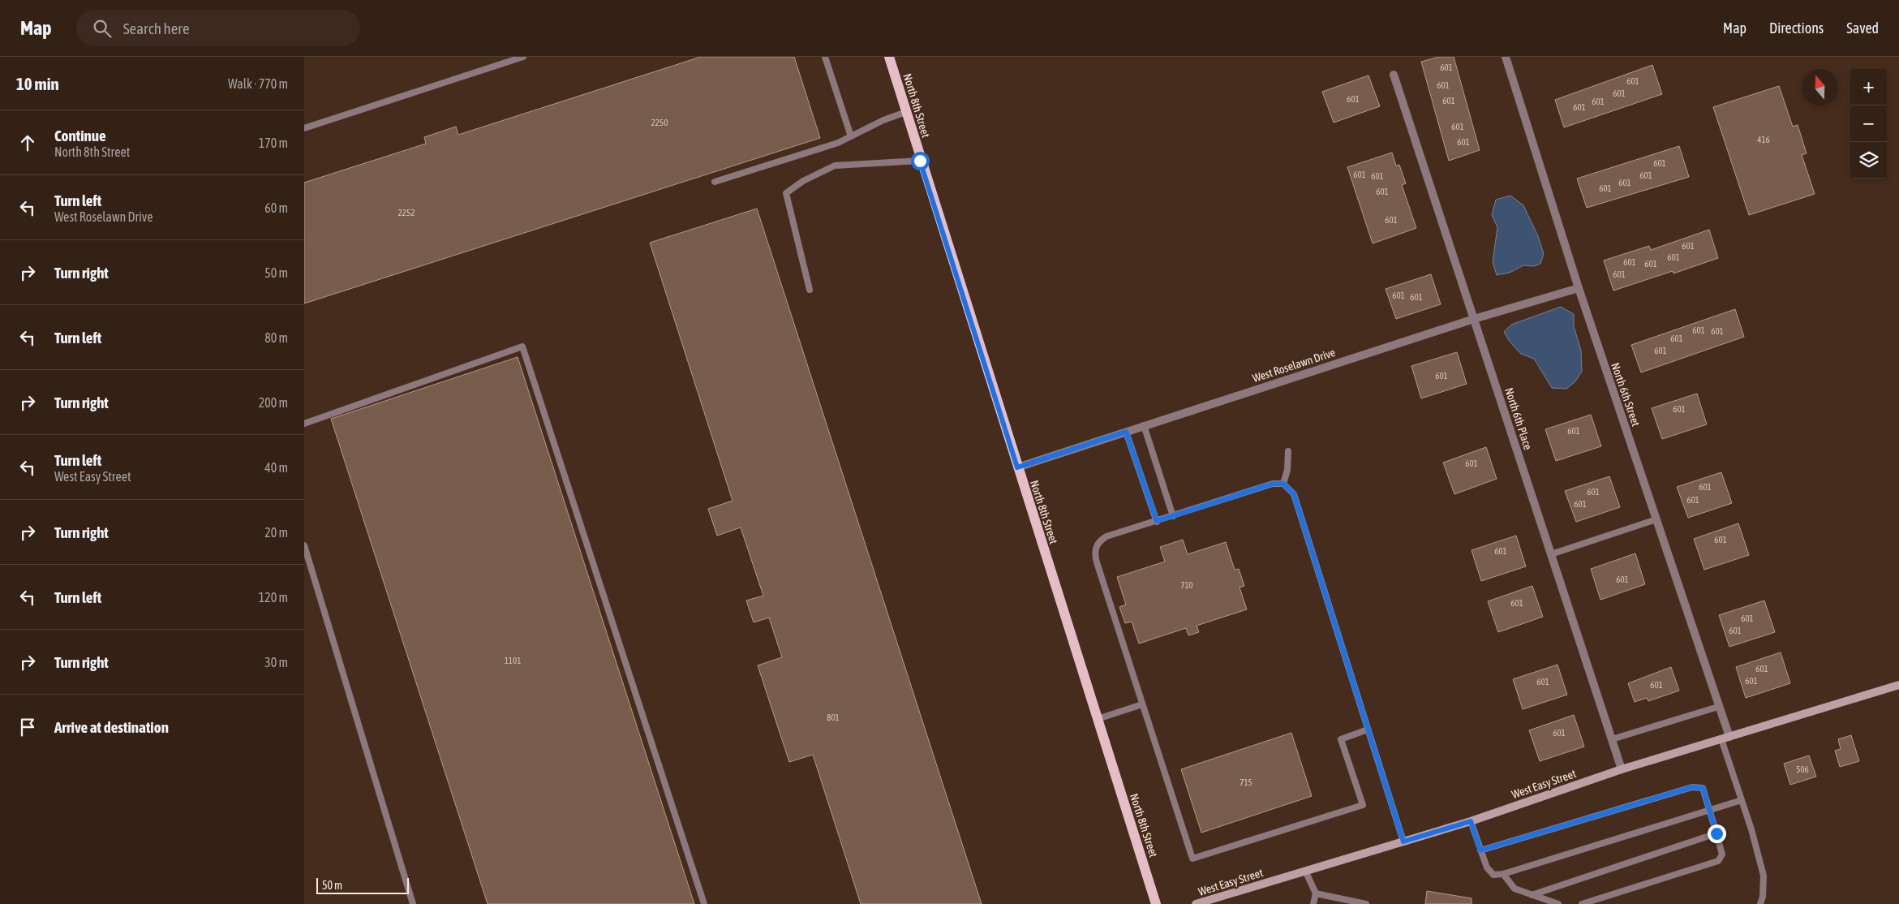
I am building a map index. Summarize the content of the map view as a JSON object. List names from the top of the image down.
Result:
{
  "streets": {
    "main road": ["North 8th Street"],
    "street": [
      "West Roselawn Drive",
      "North 6th Street",
      "North 6th Place",
      "West Easy Street"
    ]
  },
  "crossings": [
    ["North 8th Street", "West Roselawn Drive"],
    ["West Roselawn Drive", "North 6th Street"],
    ["West Roselawn Drive", "North 6th Place"],
    ["North 6th Street", "West Easy Street"],
    ["North 6th Place", "West Easy Street"]
  ],
  "house_numbers": [
    "601",
    "601",
    "601",
    "601",
    "601",
    "601",
    "601",
    "601",
    "2250",
    "601",
    "416",
    "601",
    "601",
    "601",
    "601",
    "601",
    "601",
    "601",
    "601",
    "2252",
    "601",
    "601",
    "601",
    "601",
    "601",
    "601",
    "601",
    "601",
    "601",
    "601",
    "601",
    "601",
    "601",
    "601",
    "601",
    "601",
    "601",
    "601",
    "601",
    "601",
    "601",
    "601",
    "601",
    "710",
    "601",
    "601",
    "601",
    "1101",
    "601",
    "601",
    "601",
    "601",
    "801",
    "601",
    "506",
    "715"
  ],
  "scale_bar": "50 m",
  "north": "top",
  "page": {
    "header": "Map",
    "search": "Search here",
    "nav": ["Map", "Directions", "Saved"],
    "heading": ["10 min", "Walk · 770 m"],
    "map_buttons": ["+", "−"],
    "list": [
      ["Continue", "North 8th Street", "170 m"],
      ["Turn left", "West Roselawn Drive", "60 m"],
      ["Turn right", "50 m"],
      ["Turn left", "80 m"],
      ["Turn right", "200 m"],
      ["Turn left", "West Easy Street", "40 m"],
      ["Turn right", "20 m"],
      ["Turn left", "120 m"],
      ["Turn right", "30 m"],
      "Arrive at destination"
    ],
    "scale": "50 m"
  }
}
